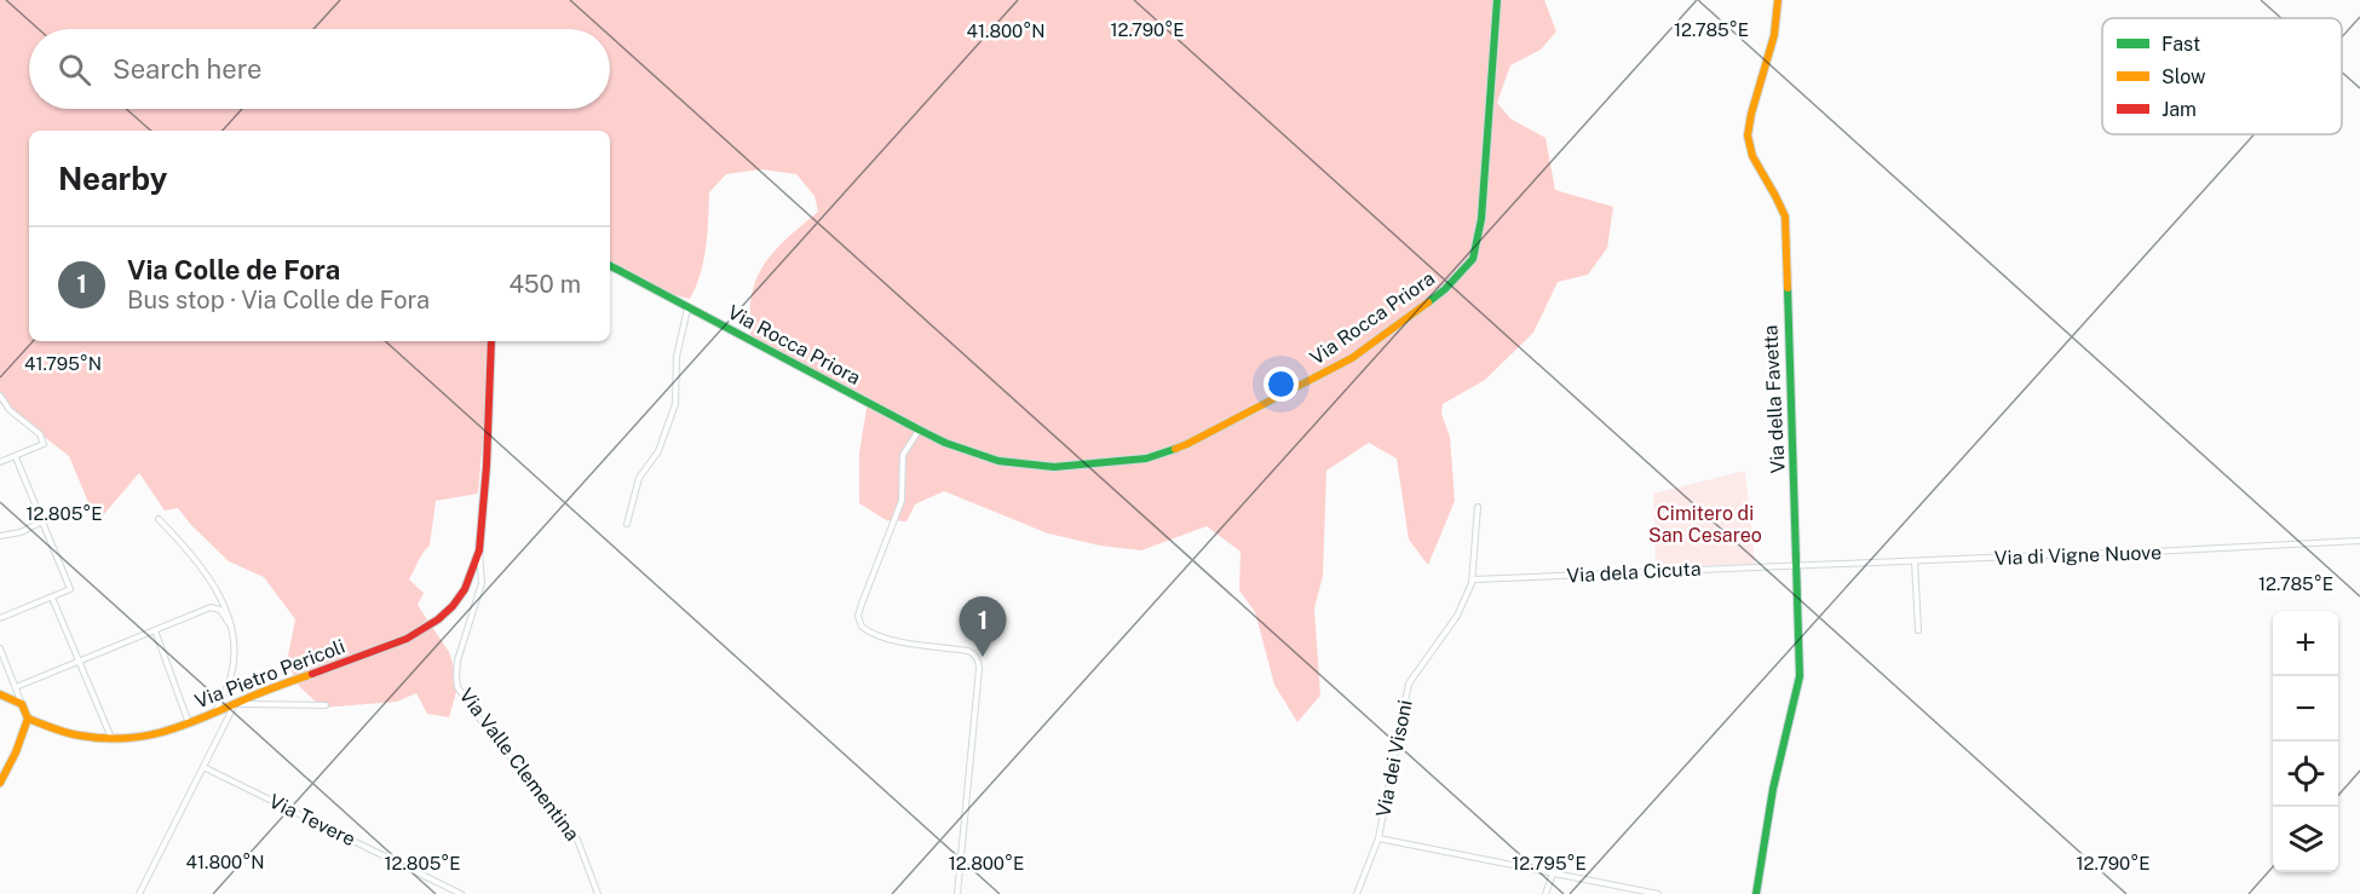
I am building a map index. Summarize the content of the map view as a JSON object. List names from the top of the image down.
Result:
{
  "streets": {
    "street": [
      "Via Rocca Priora",
      "Via della Favetta",
      "Via di Vigne Nuove",
      "Via dela Cicuta",
      "Via Pietro Pericoli",
      "Via dei Visoni",
      "Via Valle Clementina",
      "Via Tevere"
    ]
  },
  "crossings": [
    ["Via della Favetta", "Via di Vigne Nuove"],
    ["Via della Favetta", "Via dela Cicuta"],
    ["Via di Vigne Nuove", "Via dela Cicuta"],
    ["Via dela Cicuta", "Via dei Visoni"],
    ["Via Pietro Pericoli", "Via Valle Clementina"]
  ],
  "parks": ["Cimitero di San Cesareo"],
  "legend": ["Fast", "Slow", "Jam"],
  "page": {
    "search": "Search here",
    "heading": "Nearby",
    "list": [
      {
        "mark": "1",
        "name": "Via Colle de Fora",
        "note": "Bus stop · Via Colle de Fora",
        "value": "450 m"
      }
    ],
    "pins": "1",
    "map_buttons": ["+", "−"]
  },
  "coordinates": [
    "12.790°E",
    "12.785°E",
    "41.800°N",
    "41.795°N",
    "12.805°E",
    "12.800°E",
    "12.795°E"
  ]
}
